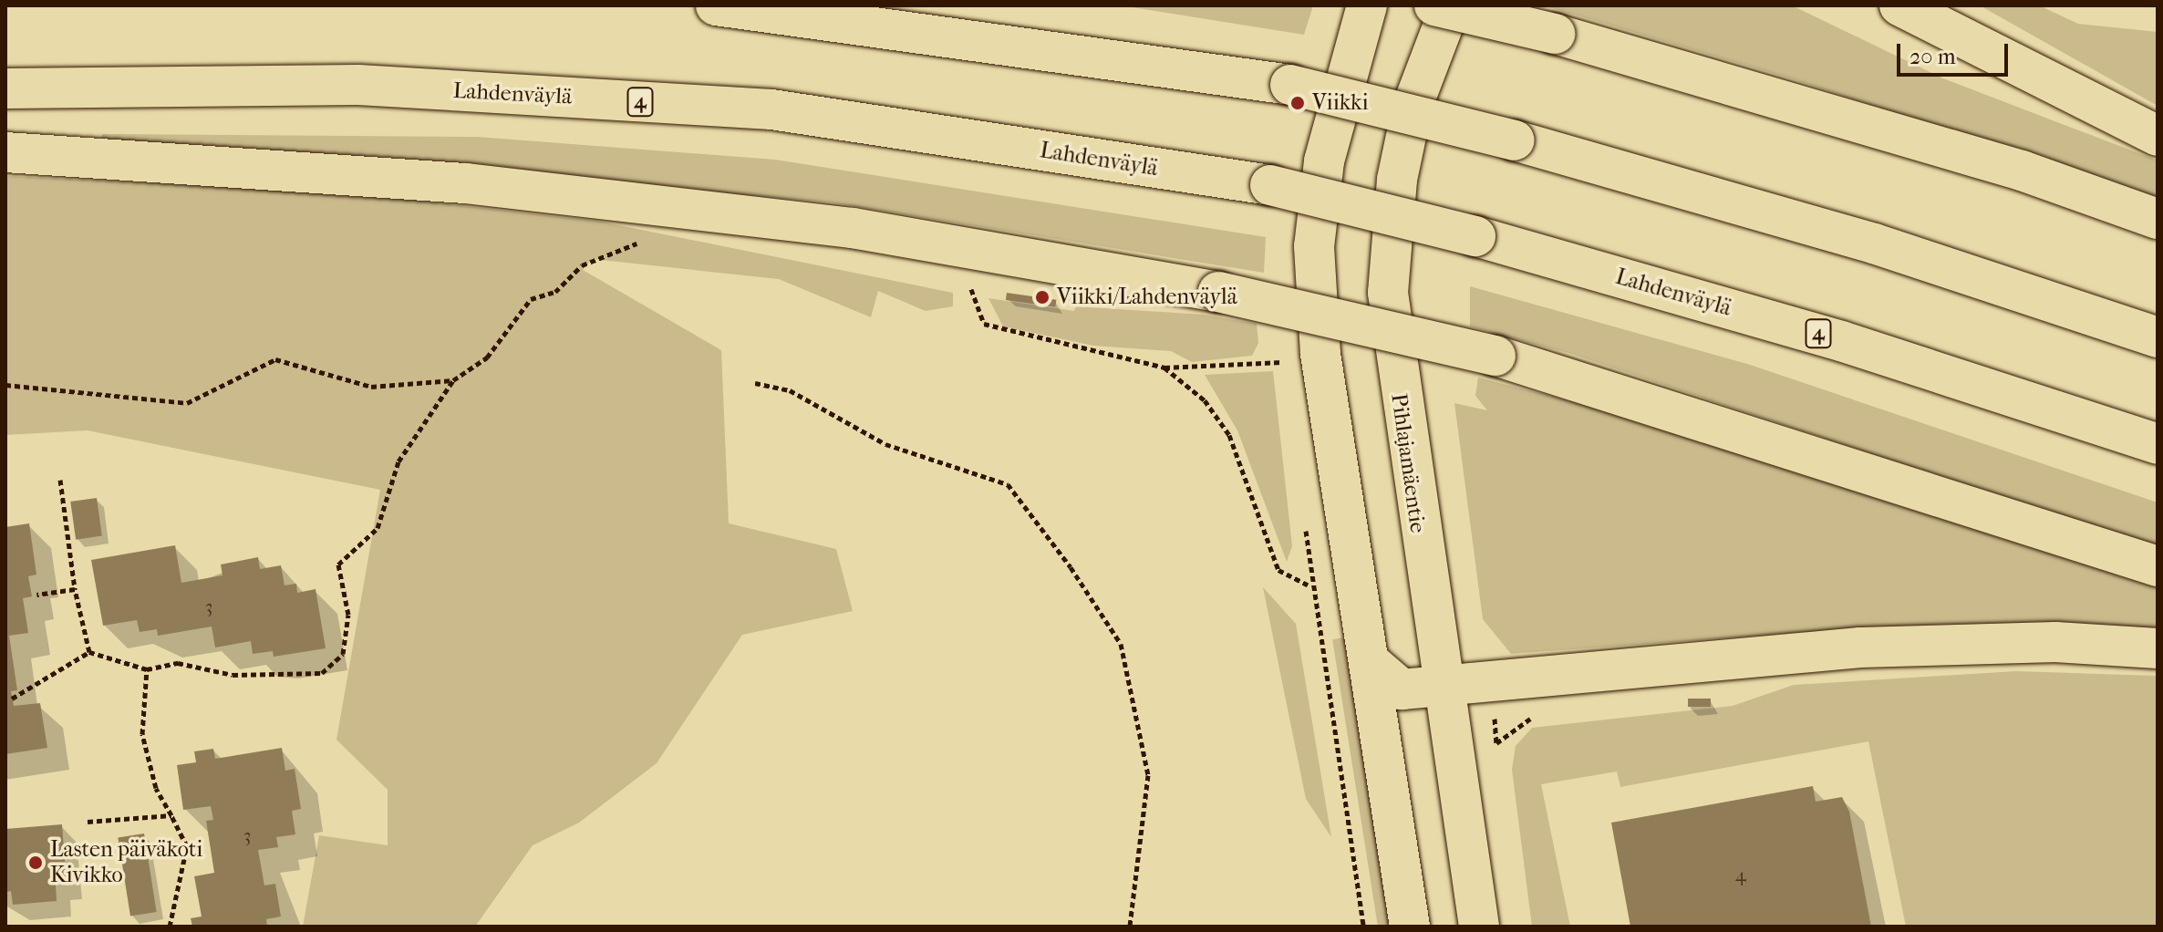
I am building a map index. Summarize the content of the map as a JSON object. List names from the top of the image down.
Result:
{
  "streets": {
    "main road": ["Lahdenväylä", "4", "Pihlajamäentie"]
  },
  "places": ["Viikki", "Viikki/Lahdenväylä", "Lasten päiväkoti Kivikko"],
  "house_numbers": ["3", "3", "4"],
  "scale_bar": "20 m"
}
